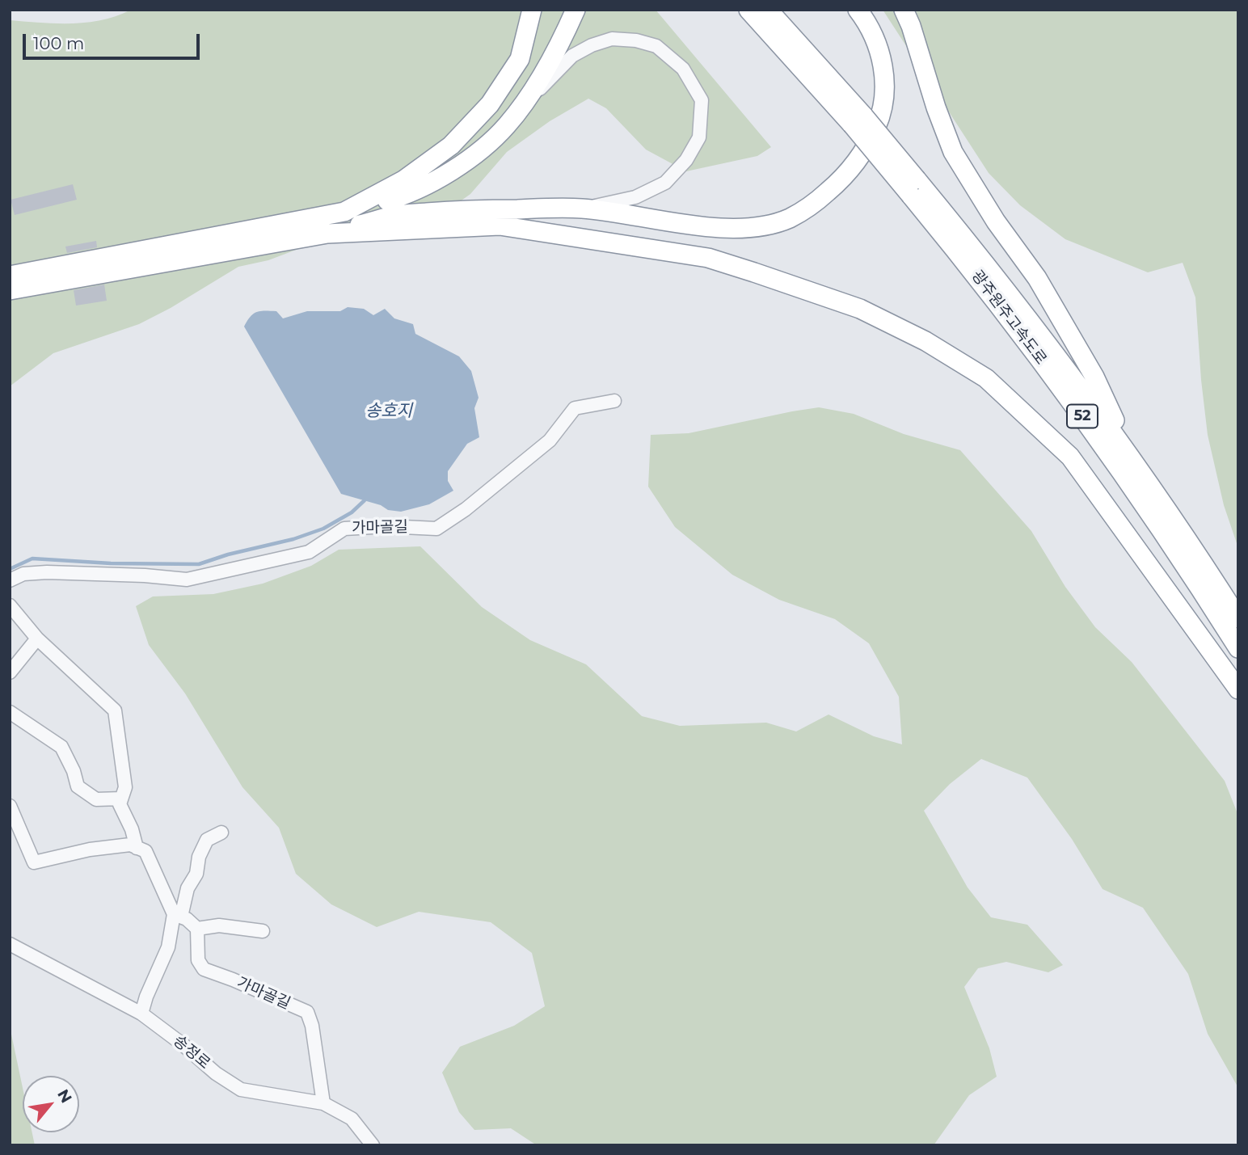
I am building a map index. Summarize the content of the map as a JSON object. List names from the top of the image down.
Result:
{
  "streets": {
    "highway": ["광주원주고속도로", "52"],
    "street": ["가마골길", "송정로"]
  },
  "crossings": [
    ["가마골길", "송정로"]
  ],
  "water": ["송호지"],
  "scale_bar": "100 m",
  "north": "top right"
}
